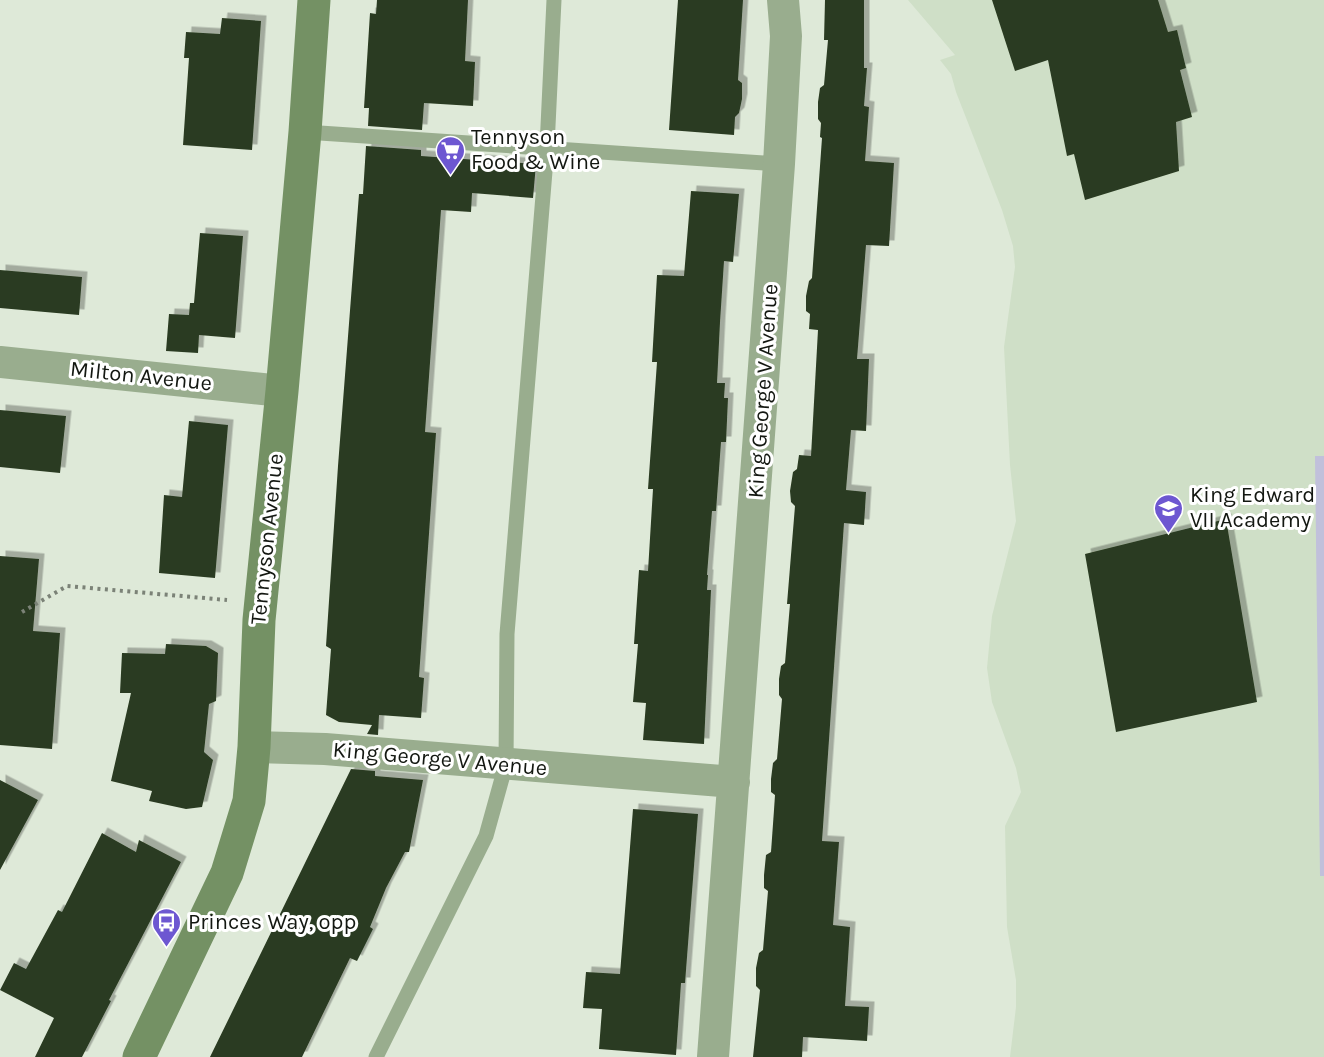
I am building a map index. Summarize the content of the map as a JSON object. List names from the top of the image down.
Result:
{
  "streets": {
    "main road": ["Tennyson Avenue"],
    "street": ["Milton Avenue", "King George V Avenue"]
  },
  "crossings": [
    ["Milton Avenue", "Tennyson Avenue"],
    ["King George V Avenue", "Tennyson Avenue"]
  ],
  "places": {
    "supermarket": ["Tennyson Food & Wine"],
    "school or university": ["King Edward VII Academy"],
    "bus stop": ["Princes Way, opp"]
  }
}
